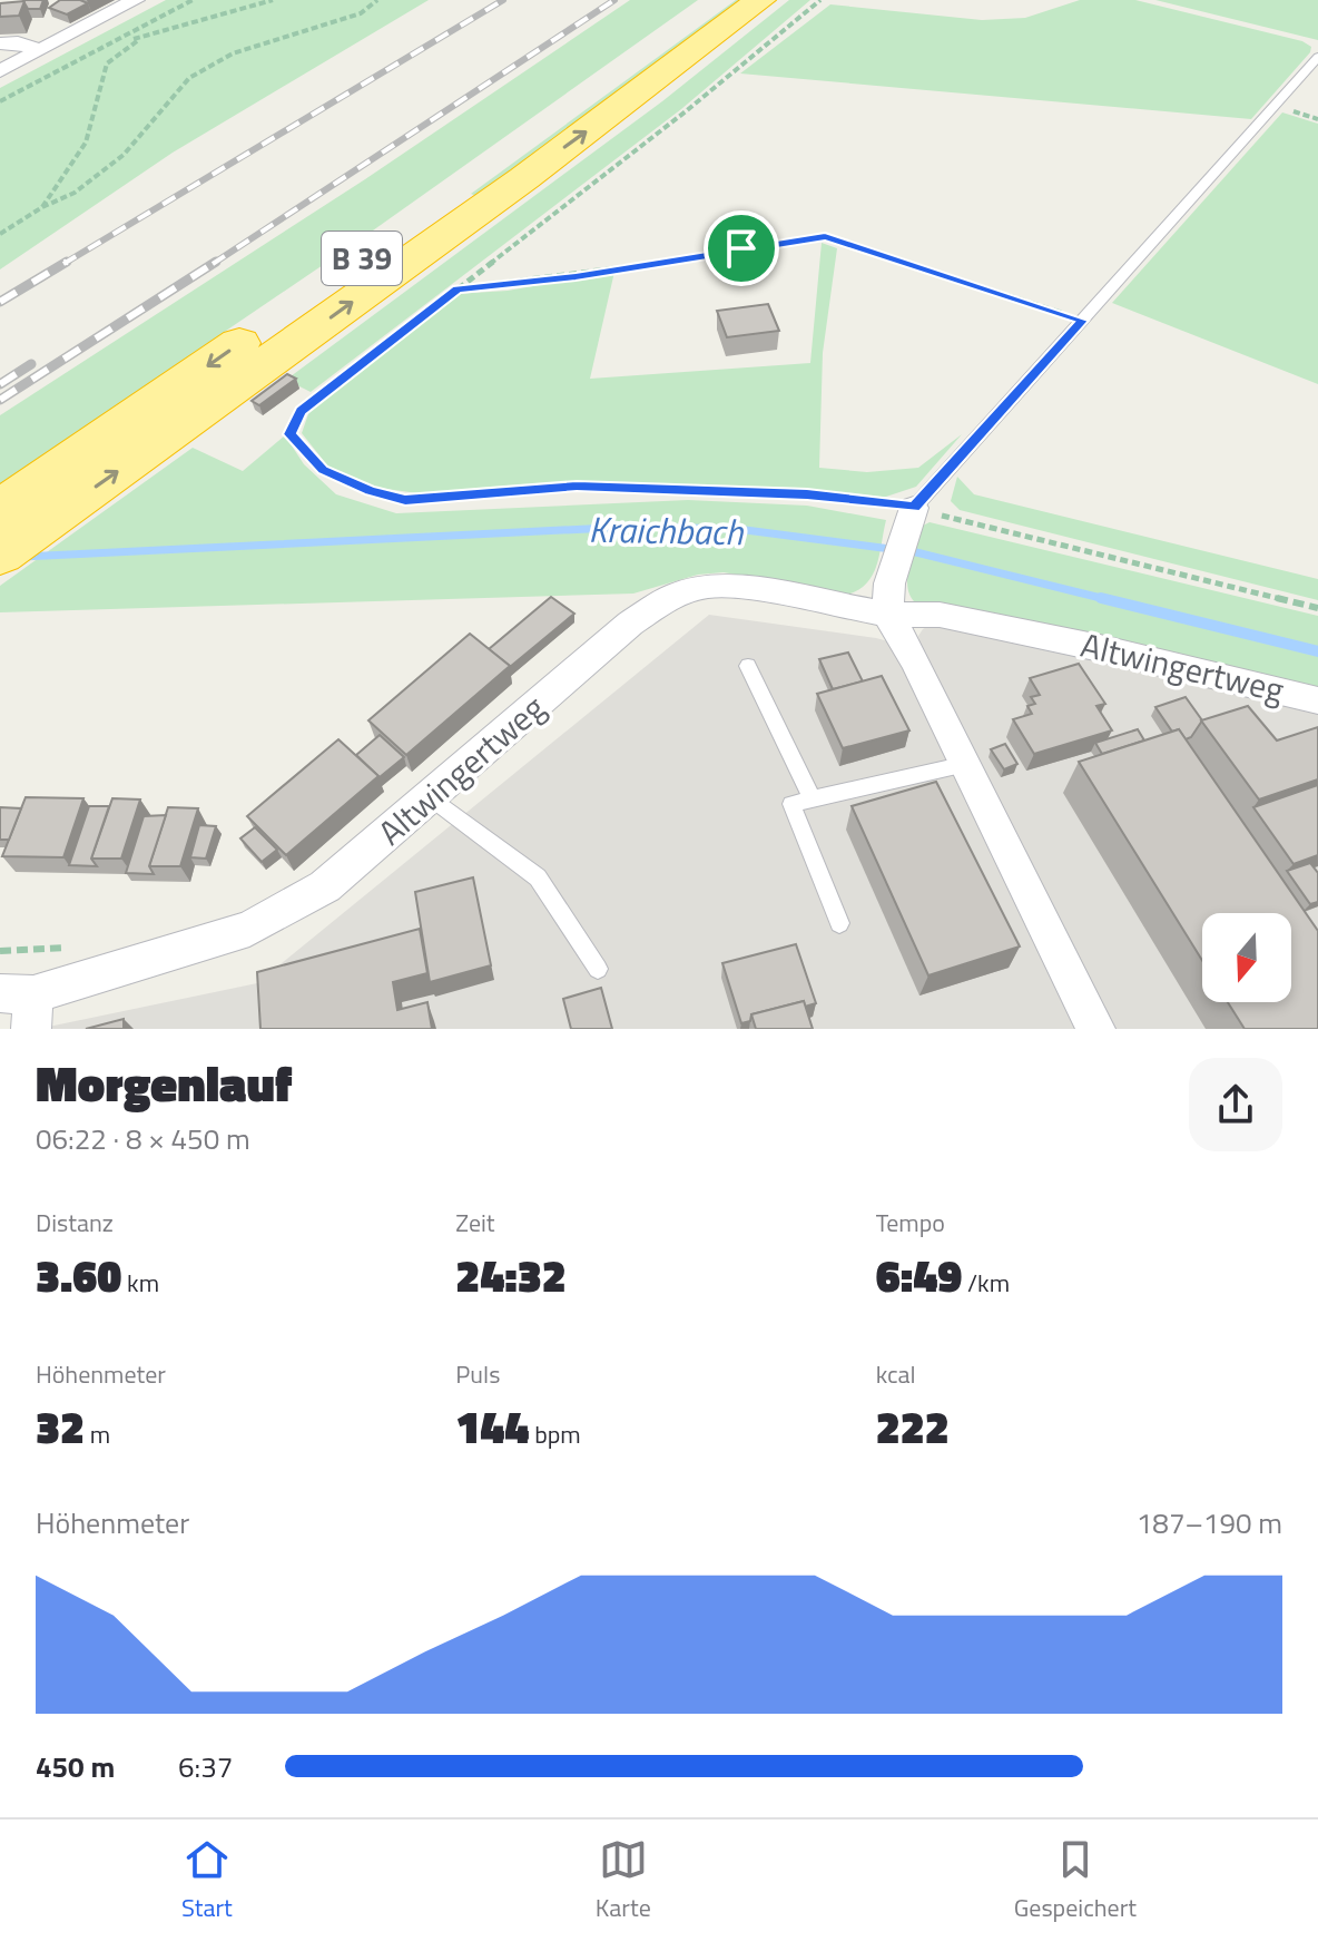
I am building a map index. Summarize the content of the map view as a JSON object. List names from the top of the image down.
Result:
{
  "streets": {
    "highway": ["B 39"],
    "street": ["Altwingertweg"]
  },
  "water": ["Kraichbach"],
  "north": "bottom",
  "page": {
    "heading": ["Morgenlauf", "06:22 · 8 × 450 m"],
    "stats": [
      ["Distanz", "3.60 km"],
      ["Zeit", "24:32"],
      ["Tempo", "6:49 /km"],
      ["Höhenmeter", "32 m"],
      ["Puls", "144 bpm"],
      ["kcal", "222"]
    ],
    "chart": ["Höhenmeter", "187–190 m"],
    "list": [
      {
        "name": "450 m",
        "note": "6:37"
      }
    ],
    "tabs": ["Start", "Karte", "Gespeichert"]
  }
}
